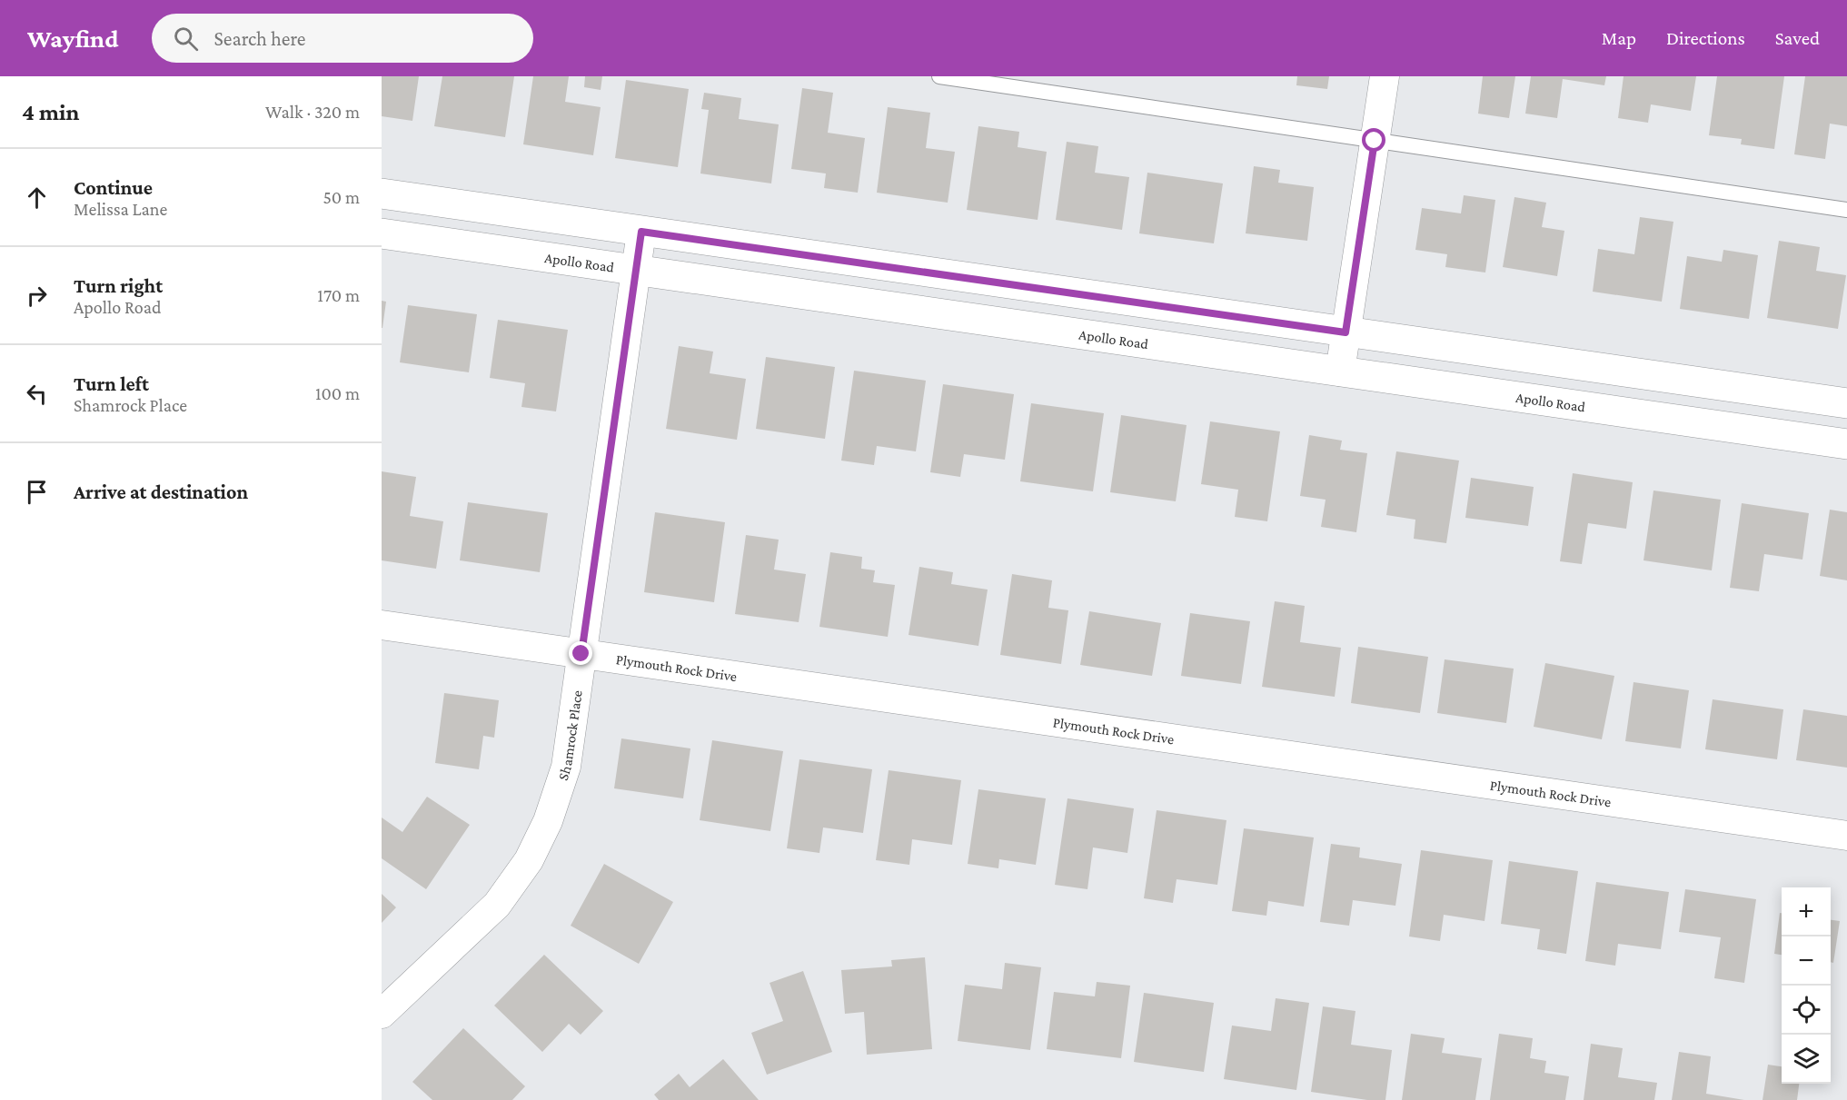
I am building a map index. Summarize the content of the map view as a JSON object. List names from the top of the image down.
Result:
{
  "streets": {
    "street": ["Apollo Road", "Plymouth Rock Drive", "Shamrock Place"]
  },
  "crossings": [
    ["Apollo Road", "Shamrock Place"],
    ["Plymouth Rock Drive", "Shamrock Place"]
  ],
  "page": {
    "header": "Wayfind",
    "search": "Search here",
    "nav": ["Map", "Directions", "Saved"],
    "heading": ["4 min", "Walk · 320 m"],
    "list": [
      ["Continue", "Melissa Lane", "50 m"],
      ["Turn right", "Apollo Road", "170 m"],
      ["Turn left", "Shamrock Place", "100 m"],
      "Arrive at destination"
    ],
    "map_buttons": ["+", "−"]
  }
}
